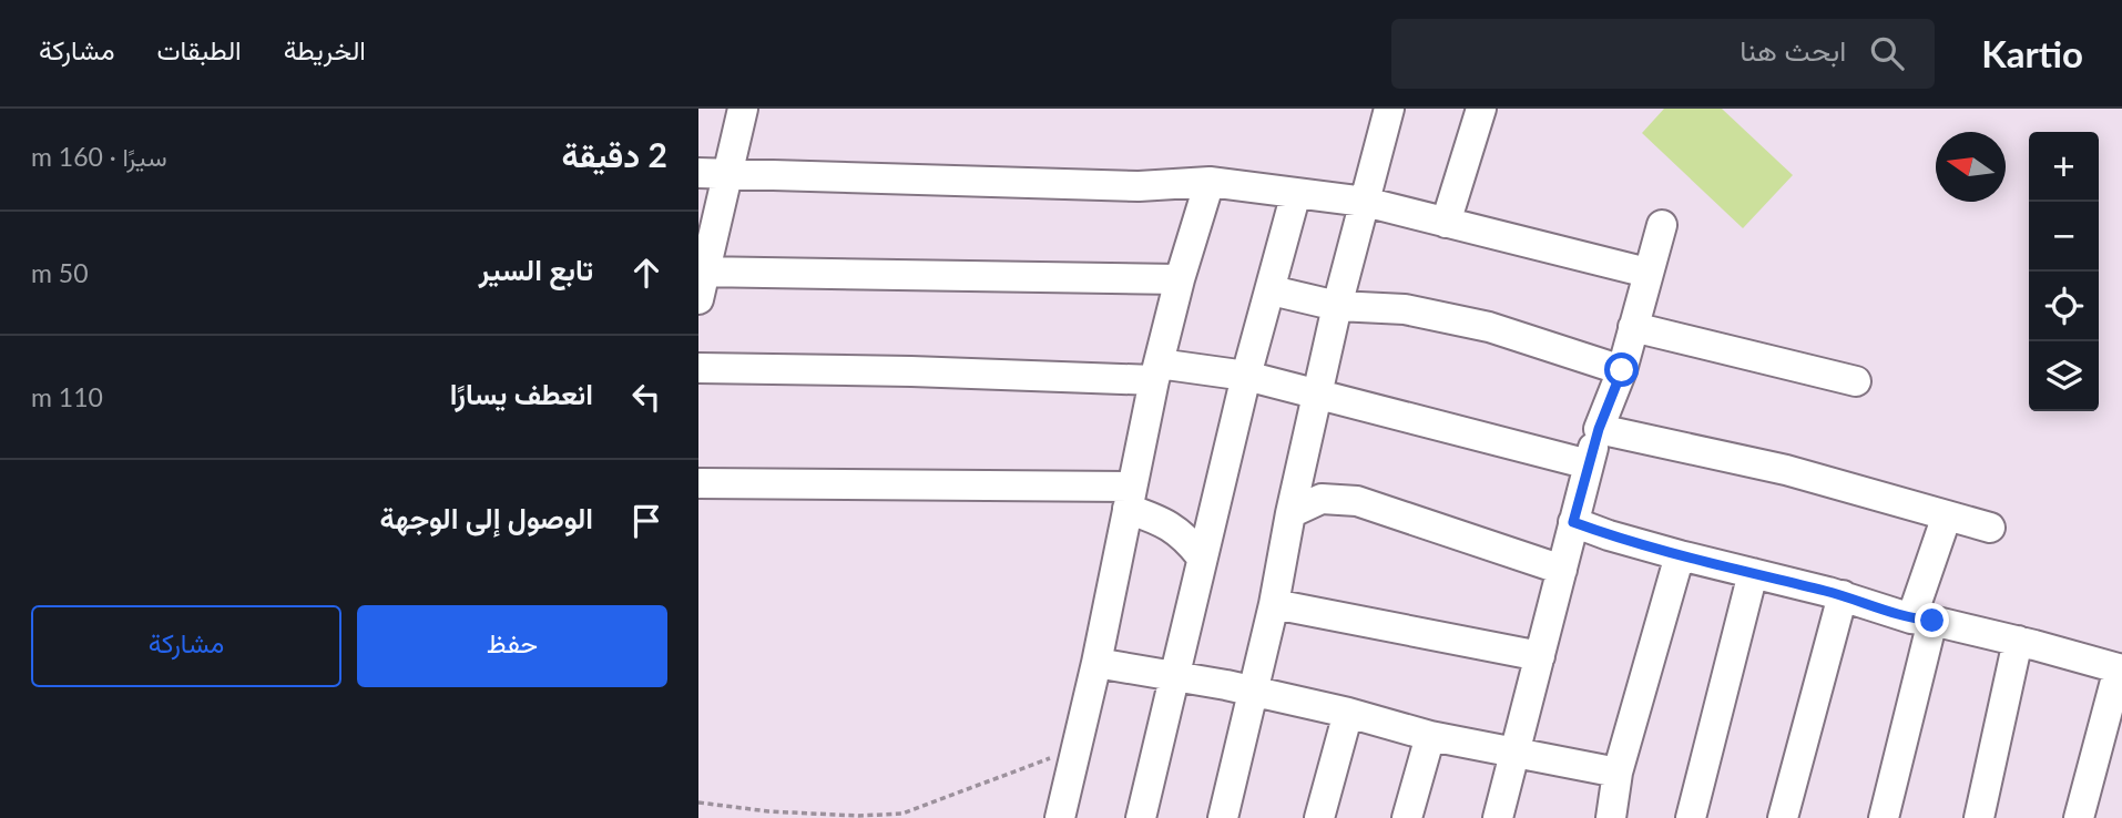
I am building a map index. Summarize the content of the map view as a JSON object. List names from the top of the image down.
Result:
{
  "north": "left",
  "page": {
    "header": "Kartio",
    "search": "ابحث هنا",
    "nav": ["الخريطة", "الطبقات", "مشاركة"],
    "heading": ["2 دقيقة", "سيرًا · 160 m"],
    "map_buttons": ["+", "−"],
    "list": [
      ["تابع السير", "50 m"],
      ["انعطف يسارًا", "110 m"],
      "الوصول إلى الوجهة"
    ],
    "buttons": ["حفظ", "مشاركة"]
  }
}
